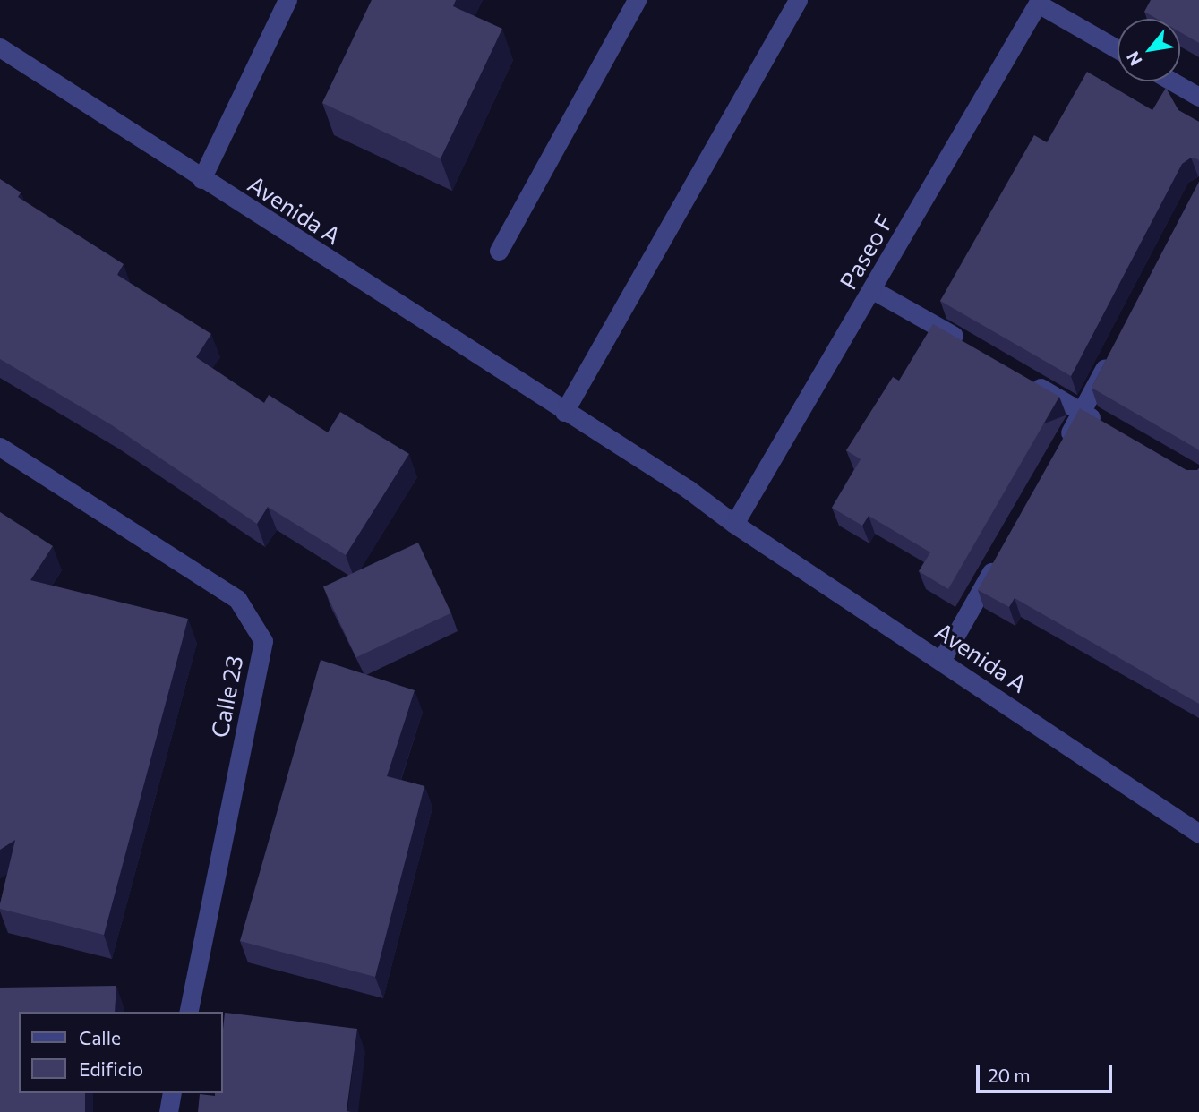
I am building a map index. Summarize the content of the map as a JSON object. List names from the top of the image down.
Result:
{
  "streets": {
    "street": ["Avenida A", "Paseo F", "Calle 23"]
  },
  "crossings": [
    ["Avenida A", "Paseo F"]
  ],
  "legend": ["Calle", "Edificio"],
  "scale_bar": "20 m",
  "north": "bottom left"
}
